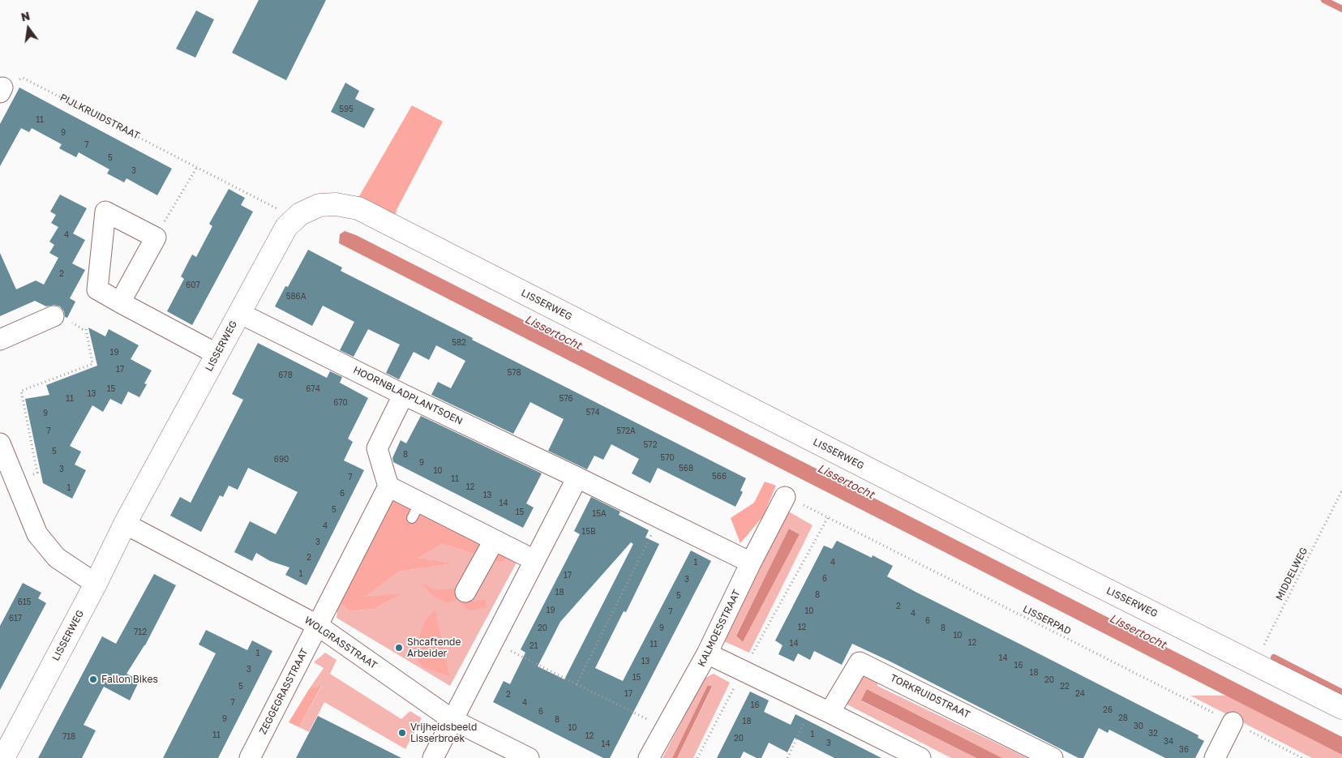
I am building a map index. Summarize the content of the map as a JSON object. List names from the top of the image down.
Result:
{
  "streets": {
    "street": [
      "LISSERWEG",
      "HOORNBLADPLANTSOEN",
      "KALMOESSTRAAT",
      "WOLGRASSTRAAT",
      "ZEGGEGRASSTRAAT",
      "TORKRUIDSTRAAT"
    ],
    "path": ["PIJLKRUIDSTRAAT", "MIDDELWEG", "LISSERPAD"]
  },
  "crossings": [
    ["PIJLKRUIDSTRAAT", "LISSERWEG"],
    ["LISSERWEG", "HOORNBLADPLANTSOEN"],
    ["LISSERWEG", "MIDDELWEG"],
    ["LISSERWEG", "WOLGRASSTRAAT"],
    ["HOORNBLADPLANTSOEN", "KALMOESSTRAAT"],
    ["LISSERPAD", "KALMOESSTRAAT"],
    ["WOLGRASSTRAAT", "ZEGGEGRASSTRAAT"]
  ],
  "water": ["Lissertocht"],
  "places": ["Shcaftende Arbeider", "Fallon Bikes", "Vrijheidsbeeld Lisserbroek"],
  "house_numbers": [
    "595",
    "11",
    "9",
    "7",
    "5",
    "3",
    "4",
    "2",
    "607",
    "586A",
    "582",
    "19",
    "17",
    "578",
    "678",
    "15",
    "674",
    "13",
    "11",
    "576",
    "670",
    "574",
    "9",
    "7",
    "572A",
    "572",
    "5",
    "8",
    "570",
    "690",
    "9",
    "568",
    "3",
    "10",
    "566",
    "7",
    "11",
    "12",
    "1",
    "6",
    "13",
    "14",
    "5",
    "15",
    "15A",
    "4",
    "15B",
    "3",
    "2",
    "1",
    "4",
    "1",
    "17",
    "6",
    "3",
    "18",
    "8",
    "5",
    "615",
    "2",
    "19",
    "10",
    "7",
    "4",
    "617",
    "6",
    "12",
    "20",
    "9",
    "8",
    "712",
    "10",
    "12",
    "14",
    "11",
    "21",
    "1",
    "14",
    "13",
    "16",
    "3",
    "18",
    "15",
    "20",
    "5",
    "22",
    "17",
    "24",
    "2",
    "7",
    "4",
    "16",
    "26",
    "6",
    "28",
    "9",
    "8",
    "18",
    "30",
    "10",
    "32",
    "1",
    "11",
    "12",
    "718",
    "20",
    "34",
    "3",
    "14",
    "36"
  ],
  "north": "top"
}
